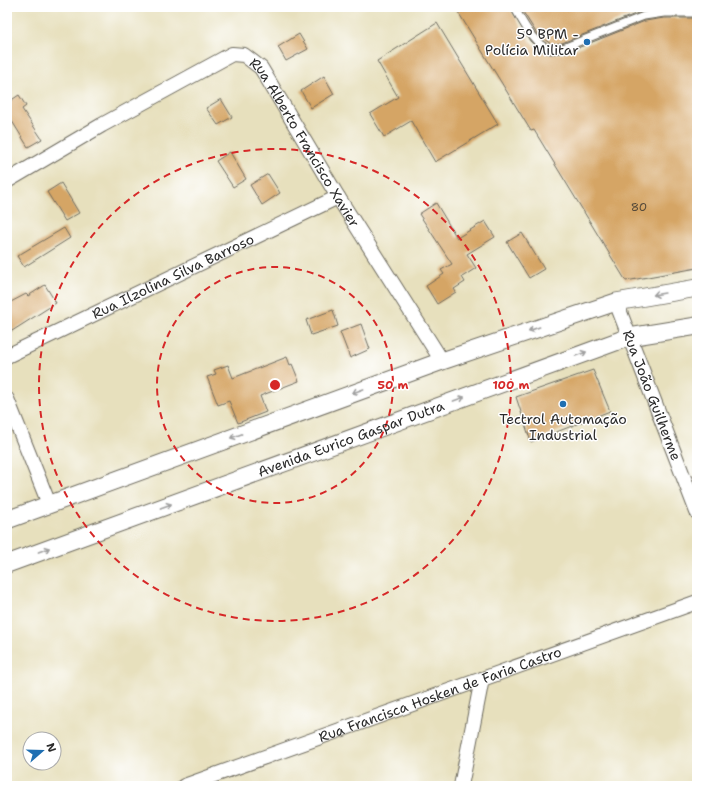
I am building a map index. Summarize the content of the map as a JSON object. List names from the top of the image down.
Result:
{
  "streets": {
    "street": [
      "Rua Alberto Francisco Xavier",
      "Rua Ilzolina Silva Barroso",
      "Rua João Guilherme",
      "Avenida Eurico Gaspar Dutra",
      "Rua Francisca Hosken de Faria Castro"
    ]
  },
  "crossings": [
    ["Rua Alberto Francisco Xavier", "Rua Ilzolina Silva Barroso"],
    ["Rua João Guilherme", "Avenida Eurico Gaspar Dutra"]
  ],
  "places": ["5º BPM - Polícia Militar", "Tectrol Automação Industrial"],
  "house_numbers": ["80"],
  "north": "right",
  "rings": ["50 m", "100 m"]
}
